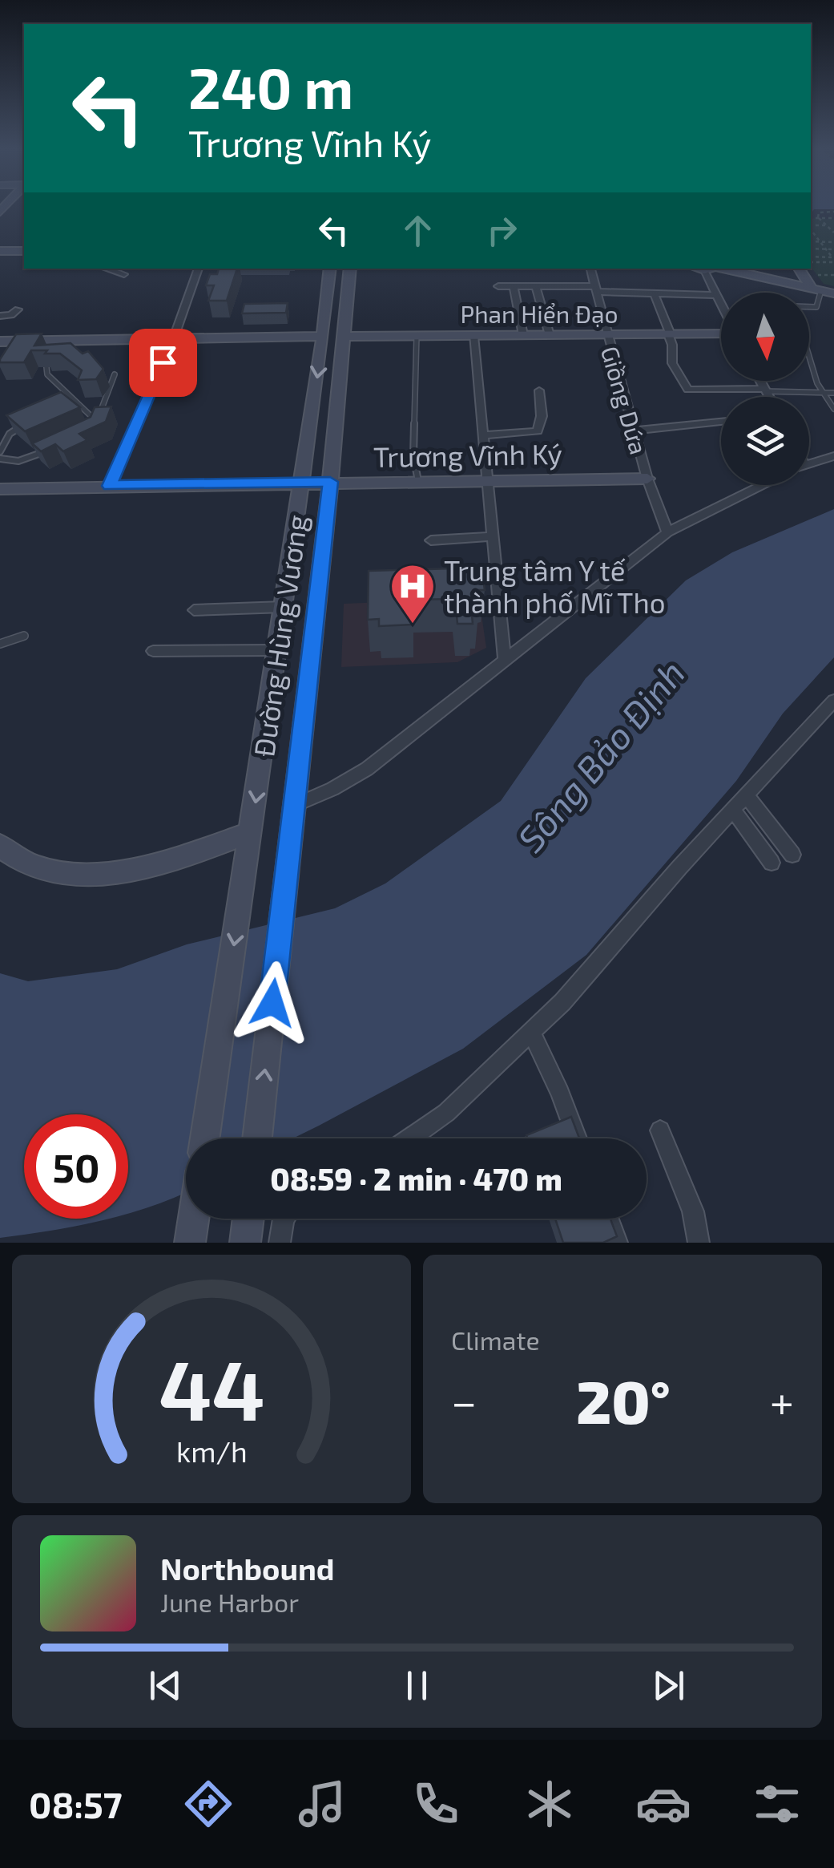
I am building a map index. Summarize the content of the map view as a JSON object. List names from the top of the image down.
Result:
{
  "streets": {
    "main road": ["Phan Hiển Đạo", "Trương Vĩnh Ký", "Đường Hùng Vương"],
    "street": ["Giồng Dứa"]
  },
  "crossings": [
    ["Phan Hiển Đạo", "Giồng Dứa"],
    ["Phan Hiển Đạo", "Đường Hùng Vương"],
    ["Giồng Dứa", "Trương Vĩnh Ký"],
    ["Trương Vĩnh Ký", "Đường Hùng Vương"]
  ],
  "water": ["Sông Bảo Định"],
  "places": {
    "hospital": ["Trung tâm Y tế thành phố Mĩ Tho"]
  },
  "north": "bottom",
  "page": {
    "turn": ["240 m", "Trương Vĩnh Ký"],
    "limit": "50",
    "trip": "08:59 · 2 min · 470 m",
    "tile": "Climate",
    "heat": ["−", "20°", "+"],
    "song": ["Northbound", "June Harbor"],
    "tabs": "08:57",
    "gauge": ["44", "km/h"]
  }
}
